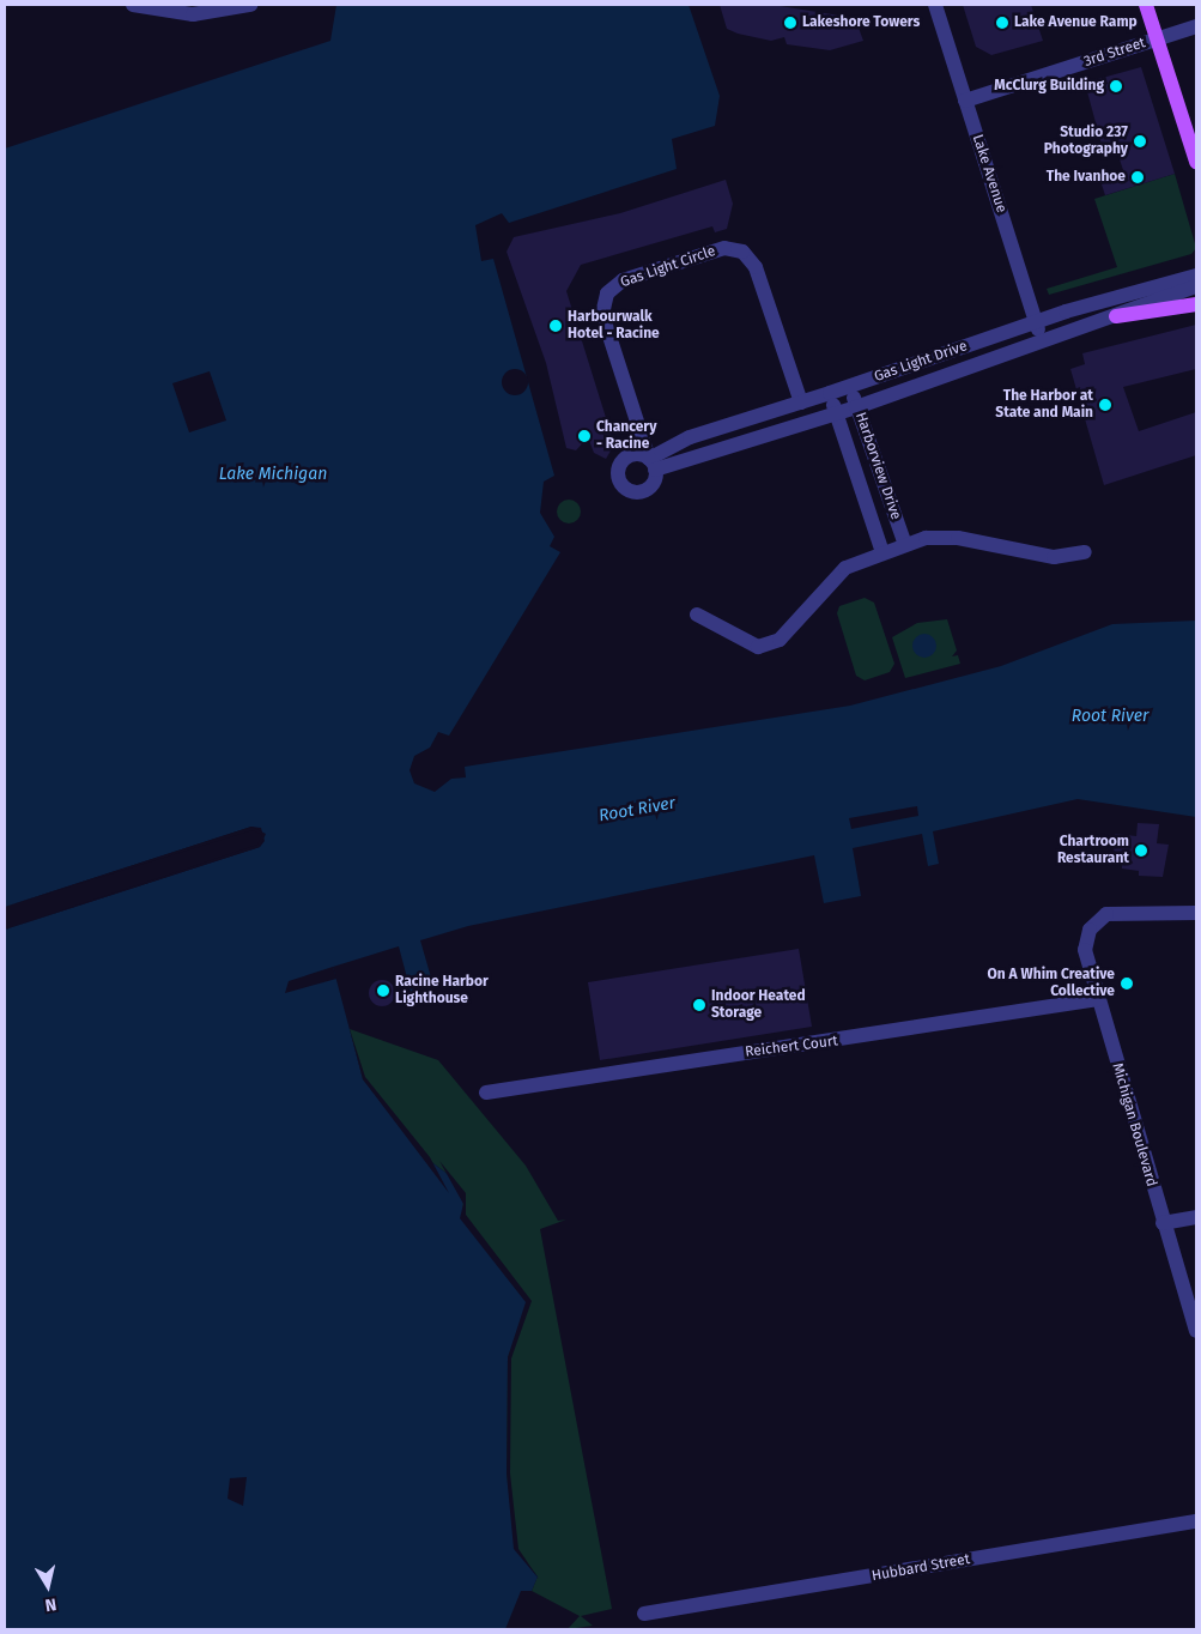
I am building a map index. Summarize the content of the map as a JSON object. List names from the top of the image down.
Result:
{
  "streets": {
    "street": [
      "3rd Street",
      "Lake Avenue",
      "Gas Light Circle",
      "Gas Light Drive",
      "Harborview Drive",
      "Reichert Court",
      "Michigan Boulevard",
      "Hubbard Street"
    ]
  },
  "crossings": [
    ["3rd Street", "Lake Avenue"],
    ["Lake Avenue", "Gas Light Drive"],
    ["Gas Light Circle", "Gas Light Drive"],
    ["Gas Light Drive", "Harborview Drive"],
    ["Reichert Court", "Michigan Boulevard"]
  ],
  "water": ["Lake Michigan", "Root River"],
  "places": [
    "Lakeshore Towers",
    "Lake Avenue Ramp",
    "McClurg Building",
    "Studio 237 Photography",
    "The Ivanhoe",
    "Harbourwalk Hotel - Racine",
    "The Harbor at State and Main",
    "Chancery - Racine",
    "Chartroom Restaurant",
    "On A Whim Creative Collective",
    "Racine Harbor Lighthouse",
    "Indoor Heated Storage"
  ],
  "north": "bottom"
}
